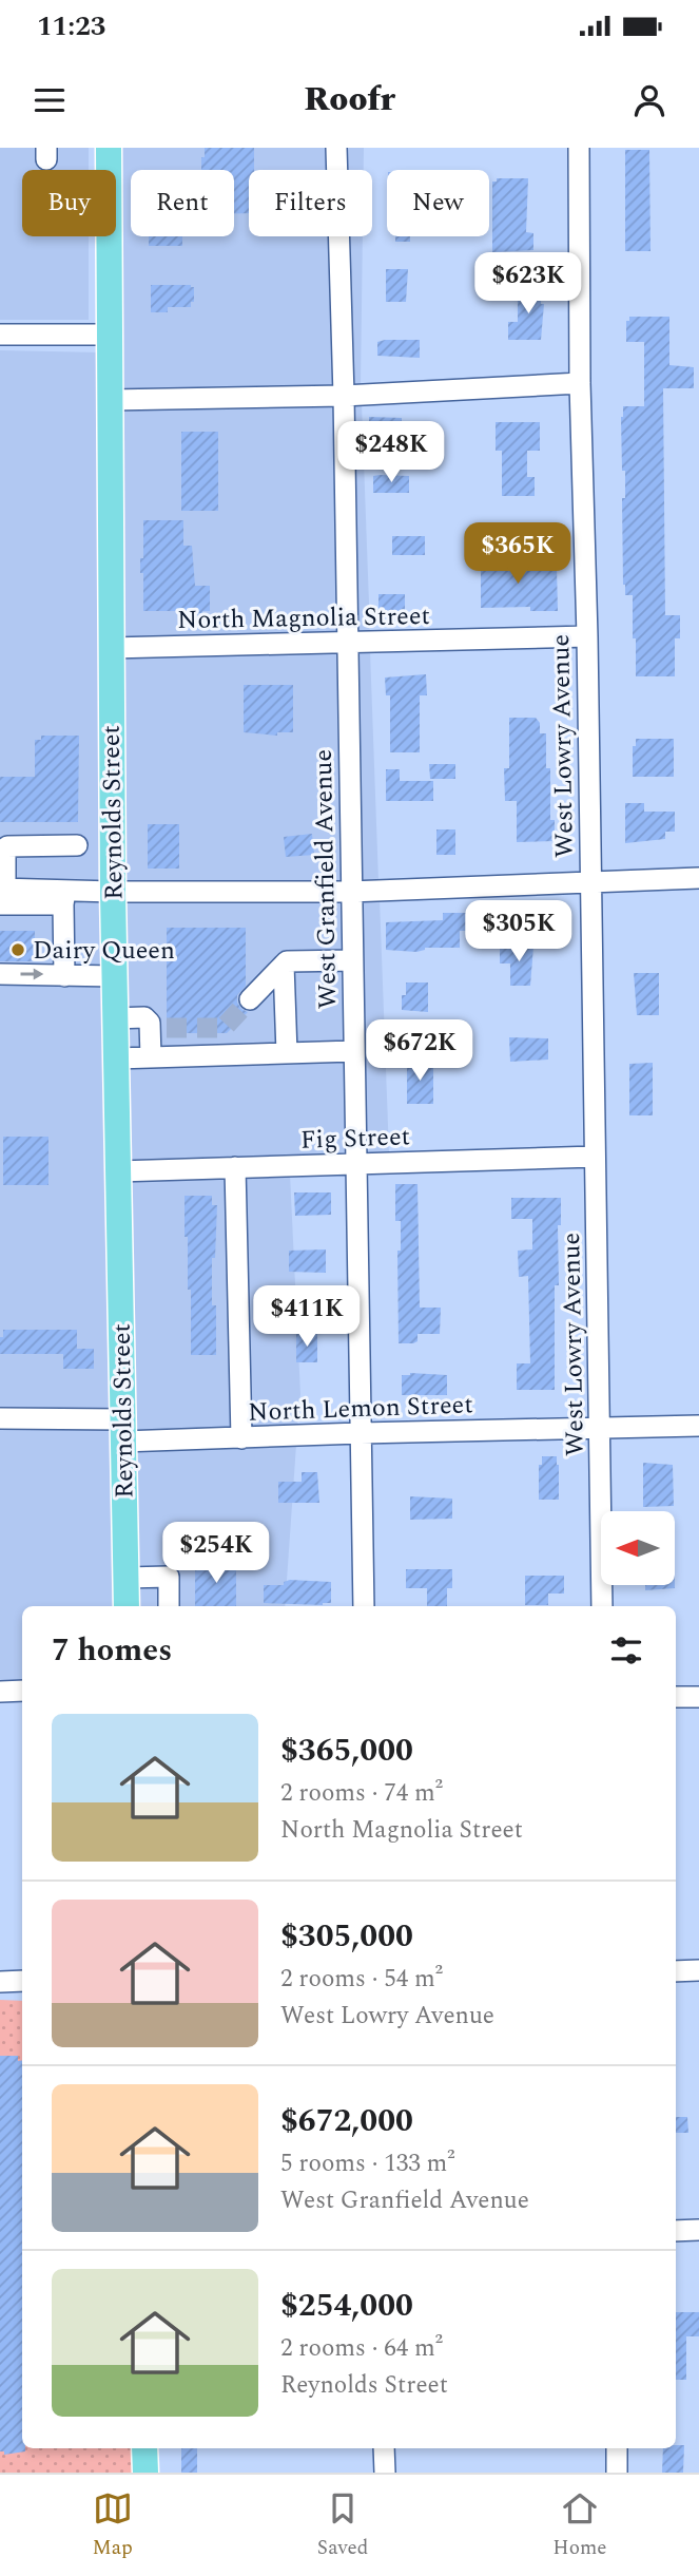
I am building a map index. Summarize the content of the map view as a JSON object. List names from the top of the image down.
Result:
{
  "streets": {
    "main road": ["Reynolds Street"],
    "street": [
      "North Magnolia Street",
      "West Lowry Avenue",
      "West Granfield Avenue",
      "Fig Street",
      "North Lemon Street"
    ]
  },
  "crossings": [
    ["North Magnolia Street", "West Lowry Avenue"],
    ["North Magnolia Street", "Reynolds Street"],
    ["North Magnolia Street", "West Granfield Avenue"],
    ["West Lowry Avenue", "Fig Street"],
    ["West Lowry Avenue", "North Lemon Street"],
    ["Reynolds Street", "Fig Street"],
    ["Reynolds Street", "North Lemon Street"],
    ["West Granfield Avenue", "Fig Street"],
    ["West Granfield Avenue", "North Lemon Street"]
  ],
  "places": ["Dairy Queen"],
  "north": "left",
  "page": {
    "status": "11:23",
    "header": "Roofr",
    "chip": [
      "Buy",
      "Rent",
      "Filters",
      "New"
    ],
    "price": [
      "$623K",
      "$248K",
      "$365K",
      "$305K",
      "$672K",
      "$411K",
      "$254K"
    ],
    "heading": "7 homes",
    "list": [
      {
        "name": "$365,000",
        "note": "2 rooms · 74 m² · North Magnolia Street"
      },
      {
        "name": "$305,000",
        "note": "2 rooms · 54 m² · West Lowry Avenue"
      },
      {
        "name": "$672,000",
        "note": "5 rooms · 133 m² · West Granfield Avenue"
      },
      {
        "name": "$254,000",
        "note": "2 rooms · 64 m² · Reynolds Street"
      }
    ],
    "tabs": ["Map", "Saved", "Home"]
  }
}
